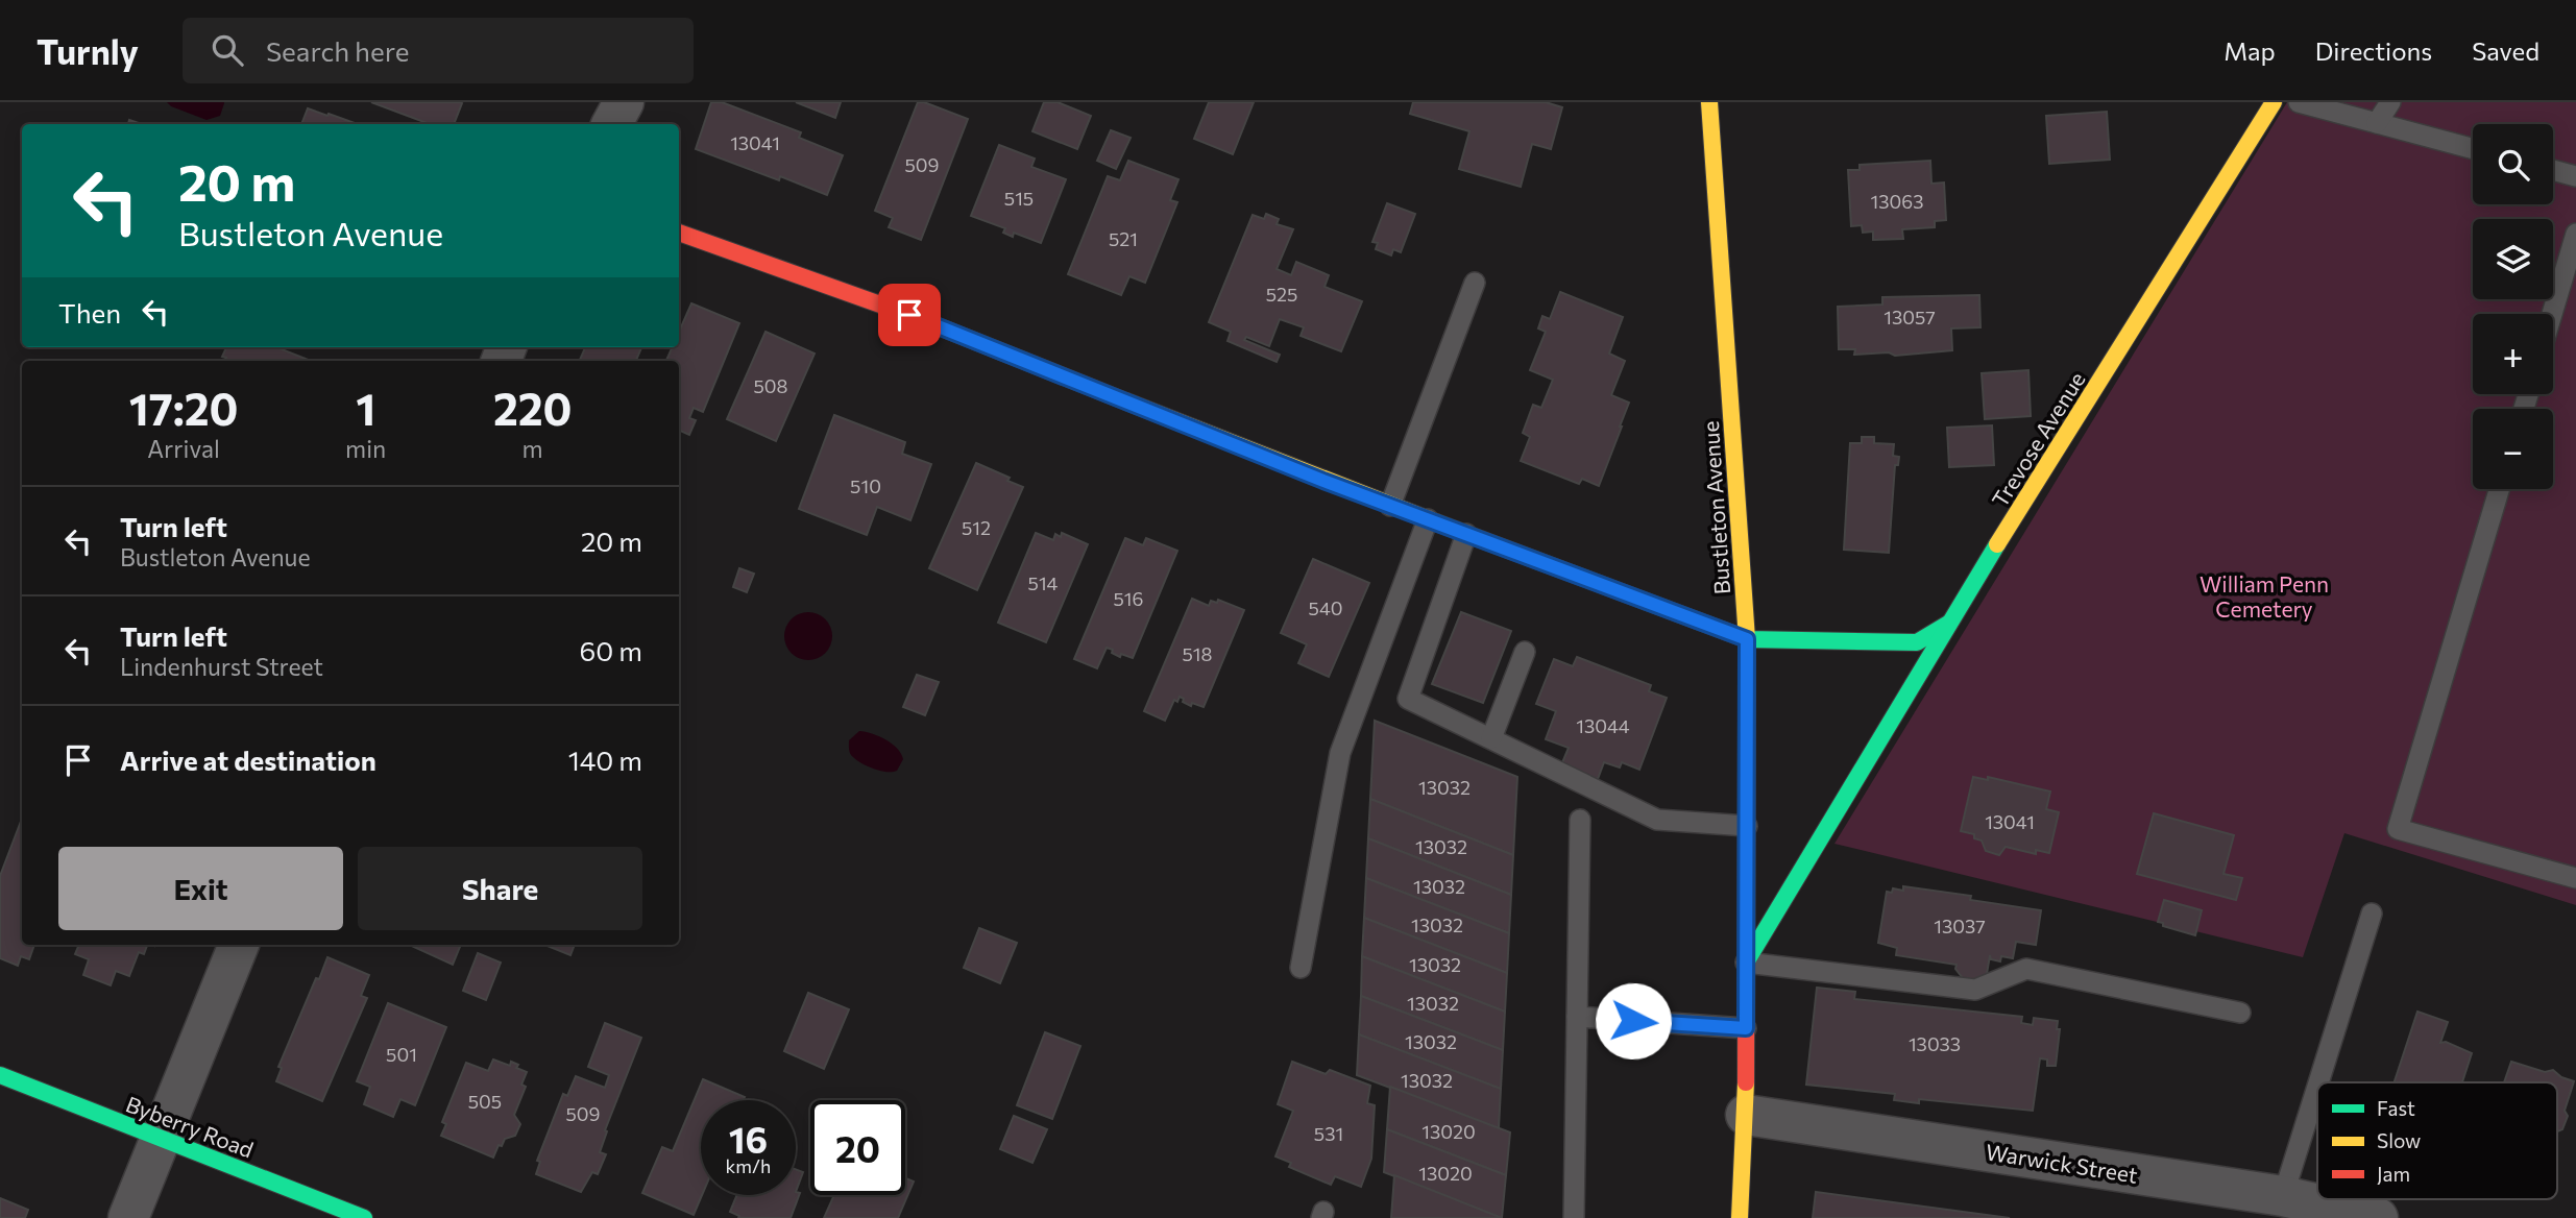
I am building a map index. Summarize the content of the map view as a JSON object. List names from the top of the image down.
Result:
{
  "streets": {
    "street": [
      "Trevose Avenue",
      "Bustleton Avenue",
      "Byberry Road",
      "Warwick Street"
    ]
  },
  "crossings": [
    ["Trevose Avenue", "Bustleton Avenue"],
    ["Bustleton Avenue", "Warwick Street"]
  ],
  "parks": ["William Penn Cemetery"],
  "house_numbers": [
    "13041",
    "509",
    "515",
    "13063",
    "521",
    "525",
    "13057",
    "508",
    "510",
    "512",
    "514",
    "516",
    "540",
    "518",
    "13044",
    "13032",
    "13041",
    "13032",
    "13032",
    "13032",
    "13037",
    "13032",
    "13032",
    "13032",
    "13033",
    "501",
    "13032",
    "505",
    "509",
    "13020",
    "531",
    "13020"
  ],
  "legend": ["Fast", "Slow", "Jam"],
  "page": {
    "header": "Turnly",
    "search": "Search here",
    "nav": ["Map", "Directions", "Saved"],
    "map_buttons": ["+", "−"],
    "turn": ["20 m", "Bustleton Avenue"],
    "then": "Then",
    "eta": [
      "17:20",
      "Arrival",
      "1",
      "min",
      "220",
      "m"
    ],
    "list": [
      {
        "name": "Turn left",
        "note": "Bustleton Avenue",
        "value": "20 m"
      },
      {
        "name": "Turn left",
        "note": "Lindenhurst Street",
        "value": "60 m"
      },
      {
        "name": "Arrive at destination",
        "value": "140 m"
      }
    ],
    "buttons": ["Exit", "Share"],
    "speed": "16 km/h",
    "limit": "20"
  }
}
